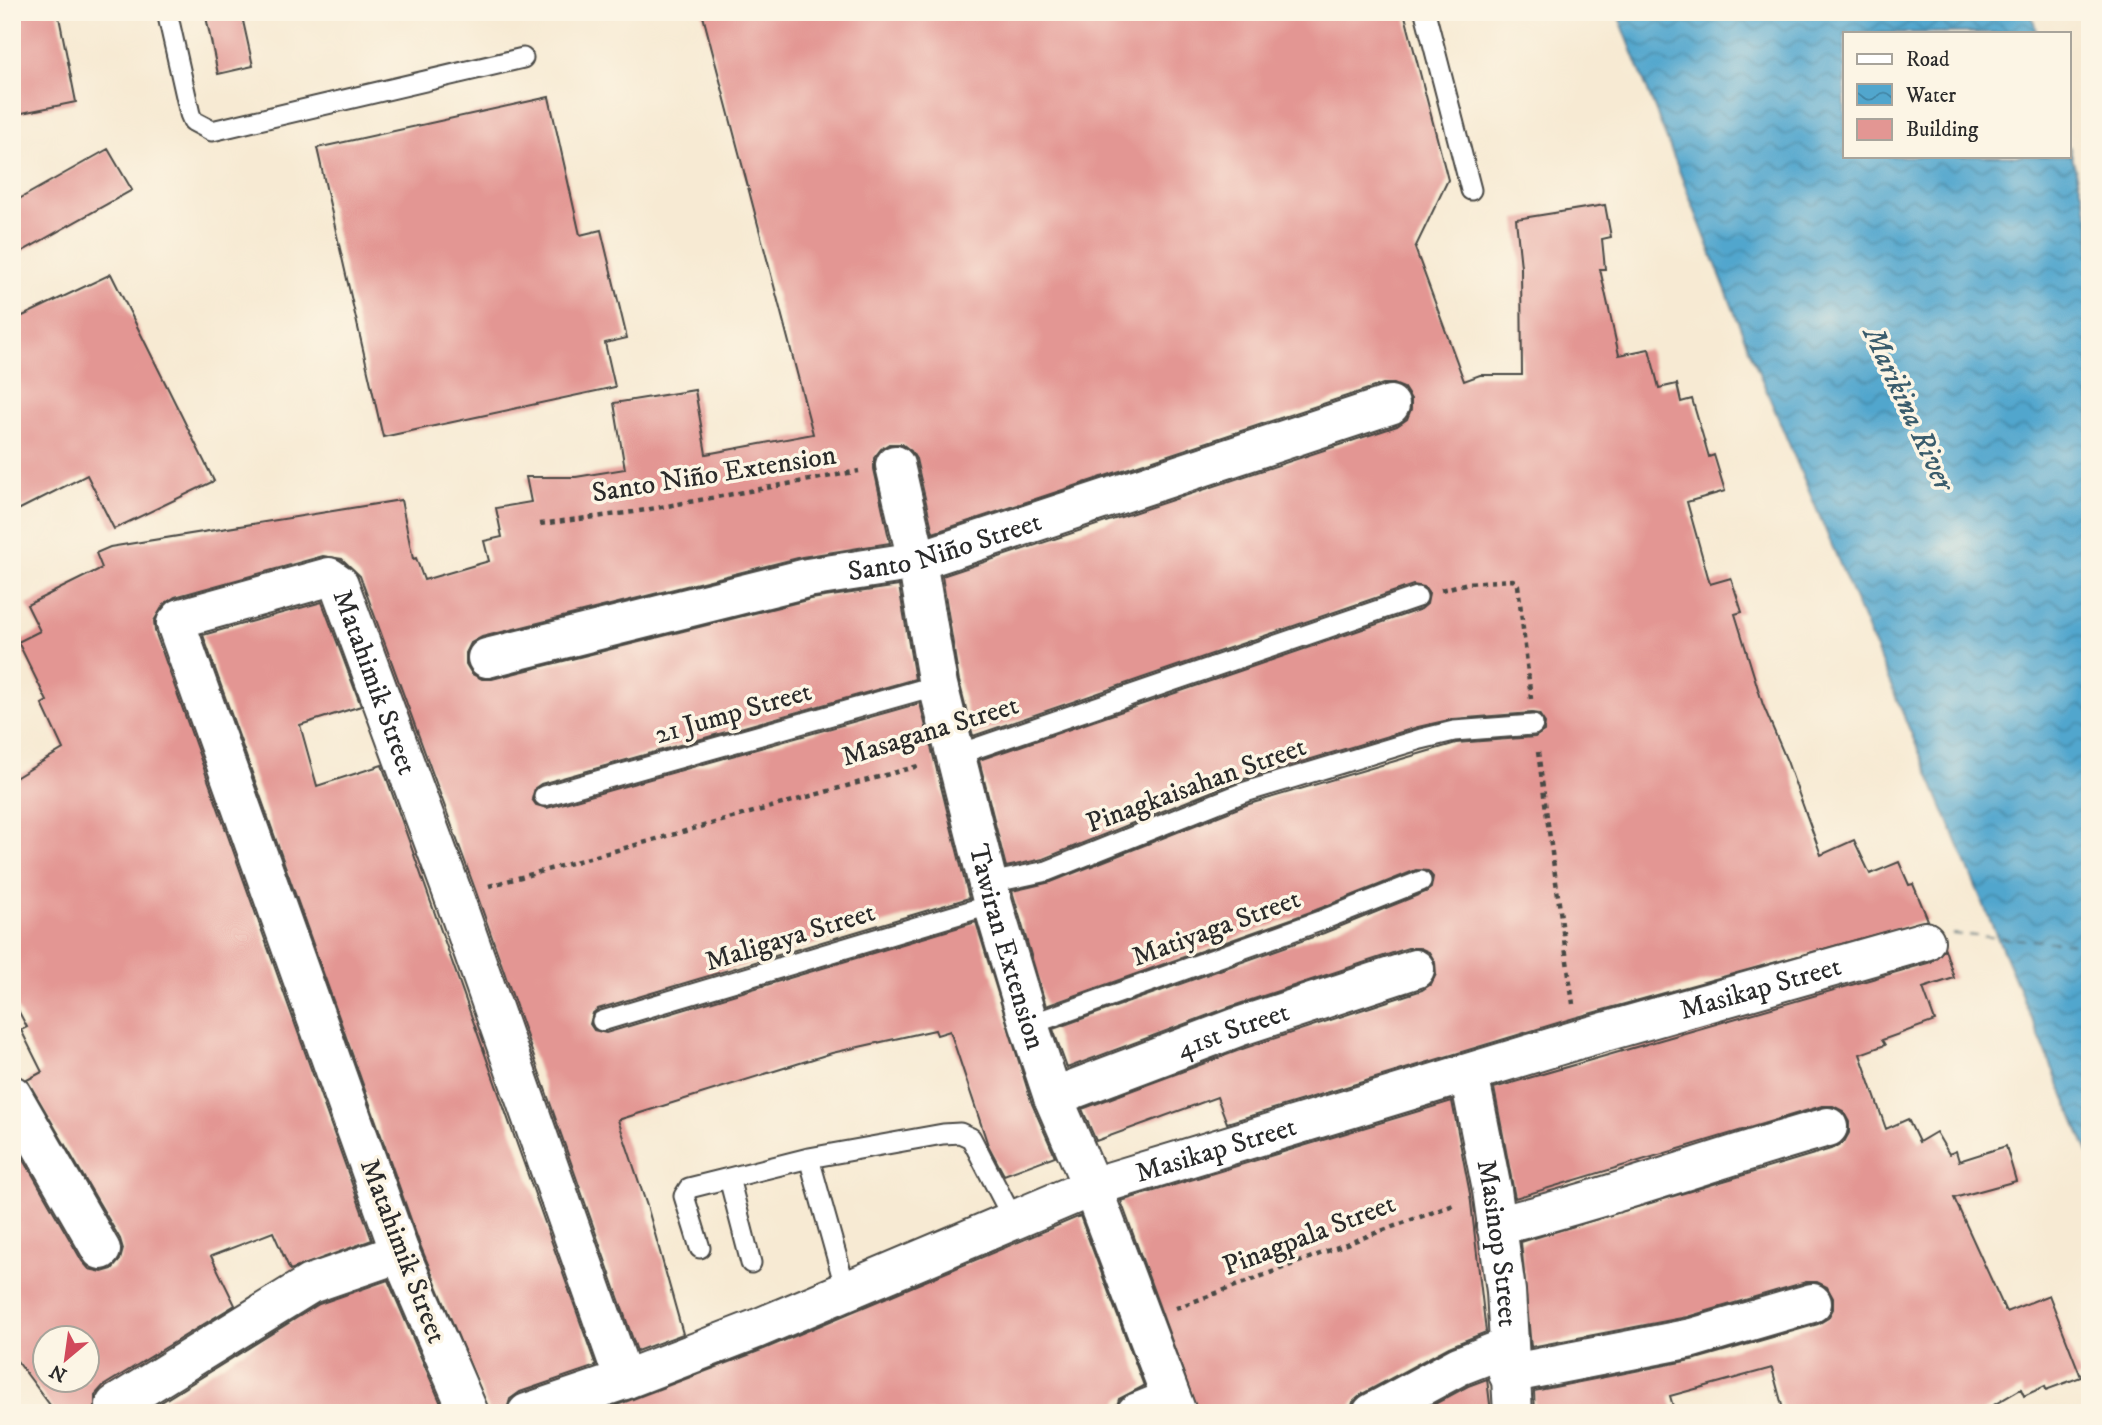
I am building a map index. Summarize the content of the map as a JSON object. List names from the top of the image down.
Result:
{
  "streets": {
    "street": [
      "Santo Niño Street",
      "Matahimik Street",
      "Tawiran Extension",
      "Masikap Street",
      "41st Street",
      "Masinop Street"
    ],
    "lane": [
      "21 Jump Street",
      "Masagana Street",
      "Pinagkaisahan Street",
      "Matiyaga Street",
      "Maligaya Street"
    ],
    "path": ["Santo Niño Extension", "Pinagpala Street"]
  },
  "crossings": [
    ["Santo Niño Extension", "Tawiran Extension"],
    ["Santo Niño Street", "Tawiran Extension"],
    ["Matahimik Street", "Masagana Street"],
    ["Matahimik Street", "Masikap Street"],
    ["21 Jump Street", "Tawiran Extension"],
    ["Masagana Street", "Tawiran Extension"],
    ["Pinagkaisahan Street", "Maligaya Street"],
    ["Pinagkaisahan Street", "Tawiran Extension"],
    ["Matiyaga Street", "Tawiran Extension"],
    ["Maligaya Street", "Tawiran Extension"],
    ["Tawiran Extension", "Masikap Street"],
    ["Tawiran Extension", "41st Street"],
    ["Tawiran Extension", "Pinagpala Street"],
    ["Masikap Street", "Masinop Street"],
    ["Pinagpala Street", "Masinop Street"]
  ],
  "water": ["Marikina River"],
  "legend": ["Road", "Water", "Building"],
  "north": "bottom left"
}
